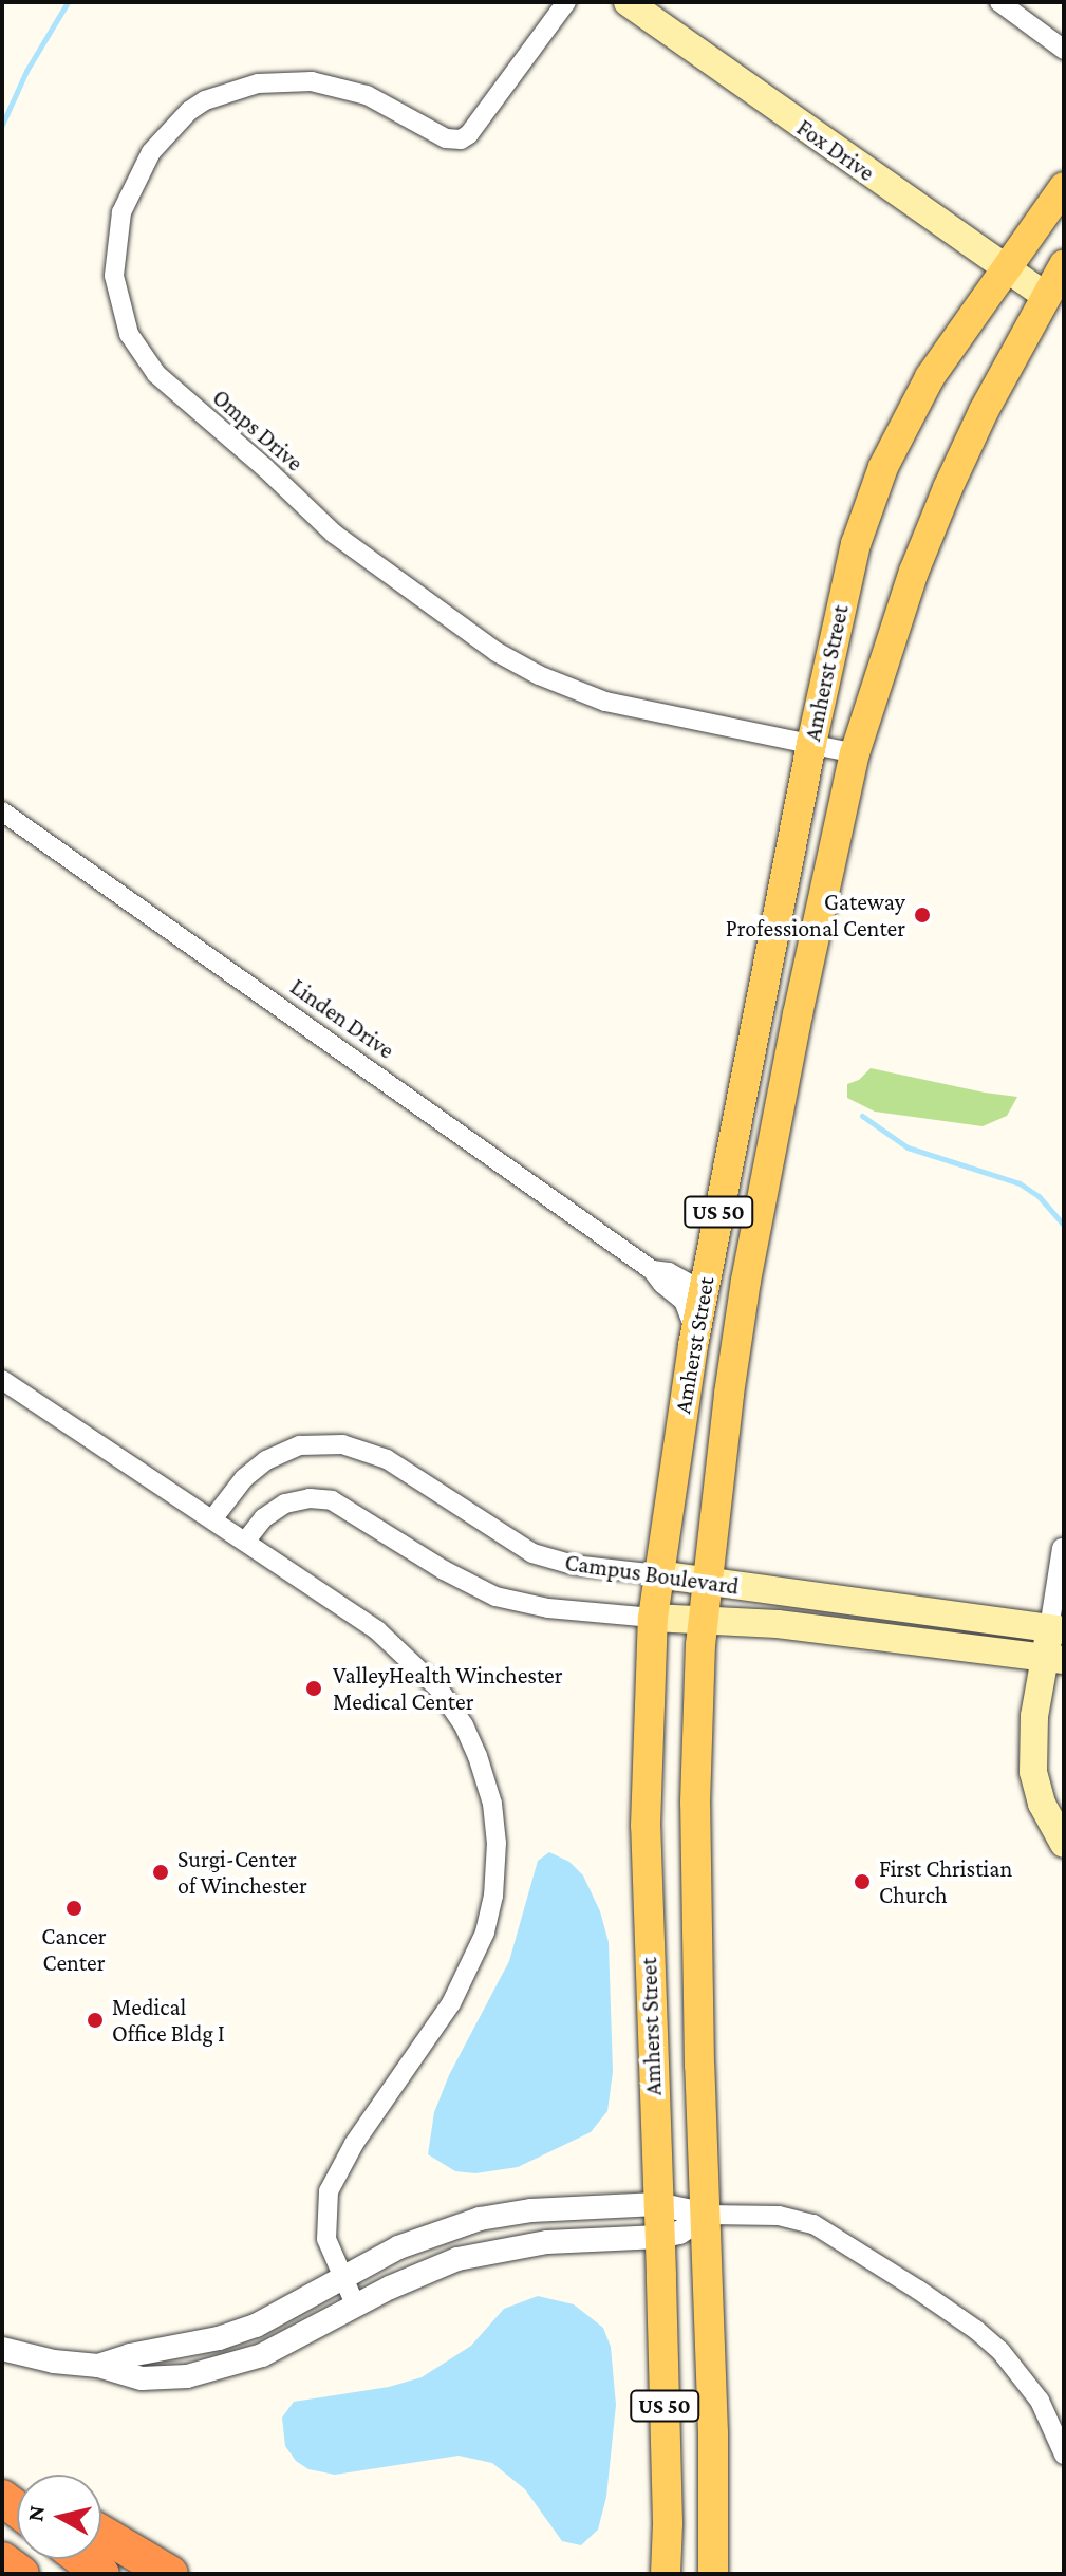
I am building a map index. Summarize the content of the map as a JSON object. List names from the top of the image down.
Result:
{
  "streets": {
    "main road": [
      "Fox Drive",
      "Amherst Street",
      "US 50",
      "Campus Boulevard"
    ],
    "street": ["Omps Drive", "Linden Drive"]
  },
  "crossings": [
    ["Fox Drive", "Amherst Street"],
    ["Omps Drive", "Amherst Street"],
    ["Amherst Street", "Linden Drive"],
    ["Amherst Street", "Campus Boulevard"]
  ],
  "places": [
    "Gateway Professional Center",
    "ValleyHealth Winchester Medical Center",
    "Surgi-Center of Winchester",
    "First Christian Church",
    "Cancer Center",
    "Medical Office Bldg I"
  ],
  "north": "left"
}
